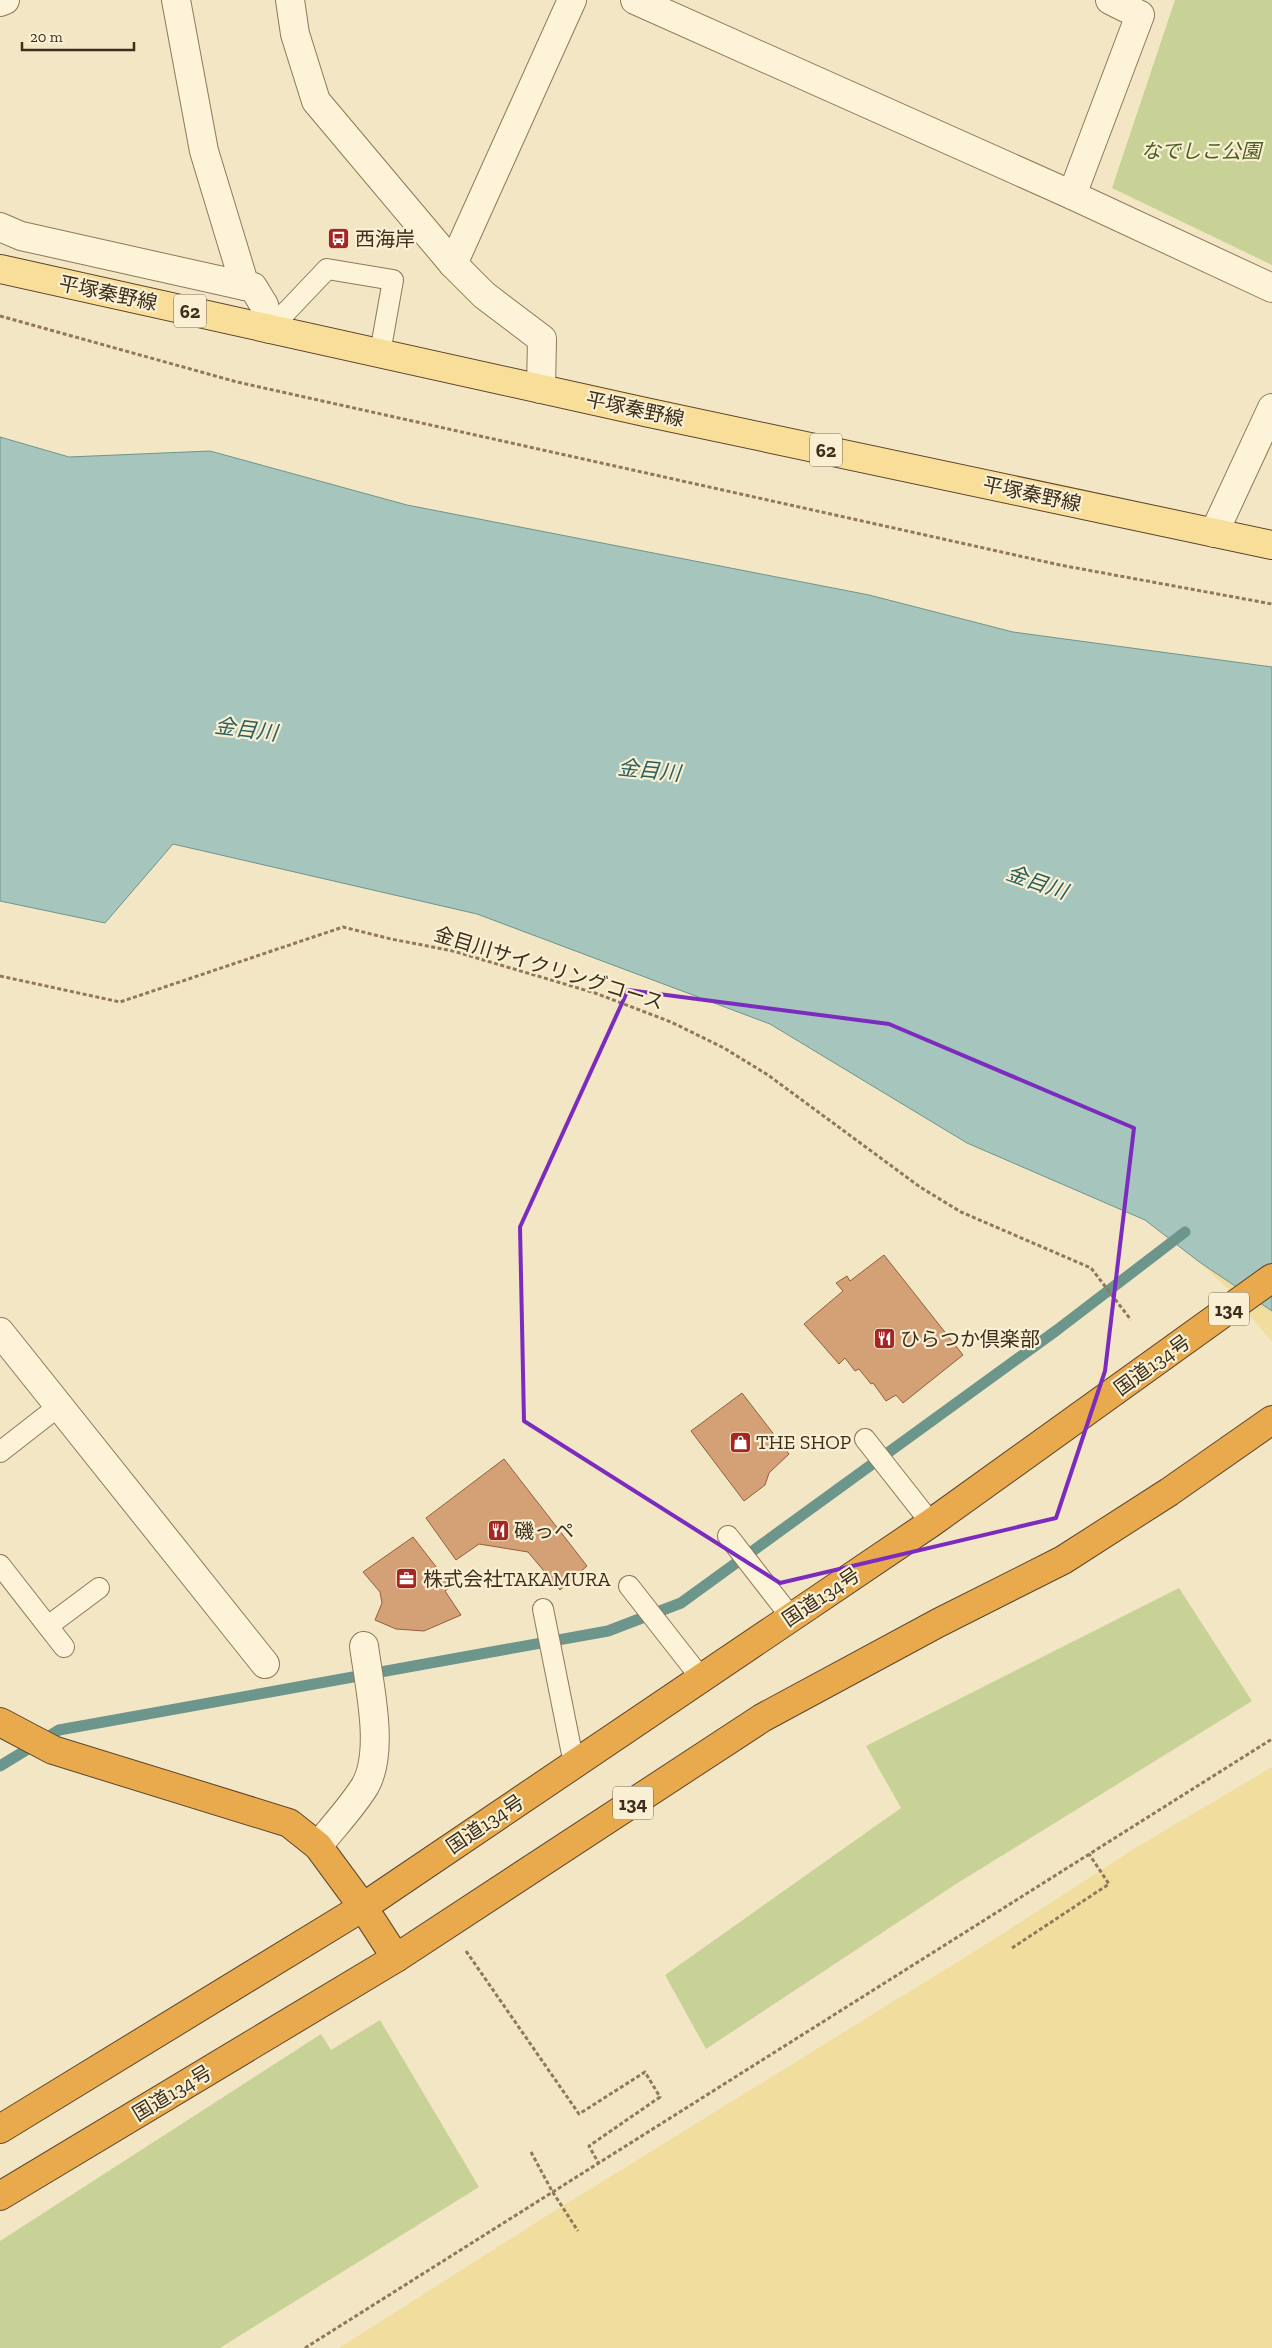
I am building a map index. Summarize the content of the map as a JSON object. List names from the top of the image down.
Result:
{
  "streets": {
    "highway": ["134", "国道134号"],
    "main road": ["平塚秦野線", "62"],
    "path": ["金目川サイクリングコース"]
  },
  "water": ["金目川"],
  "parks": ["なでしこ公園"],
  "places": {
    "bus stop": ["西海岸"],
    "restaurant": ["ひらつか倶楽部", "磯っペ"],
    "shop": ["THE SHOP"],
    "office": ["株式会社TAKAMURA"]
  },
  "scale_bar": "20 m"
}
